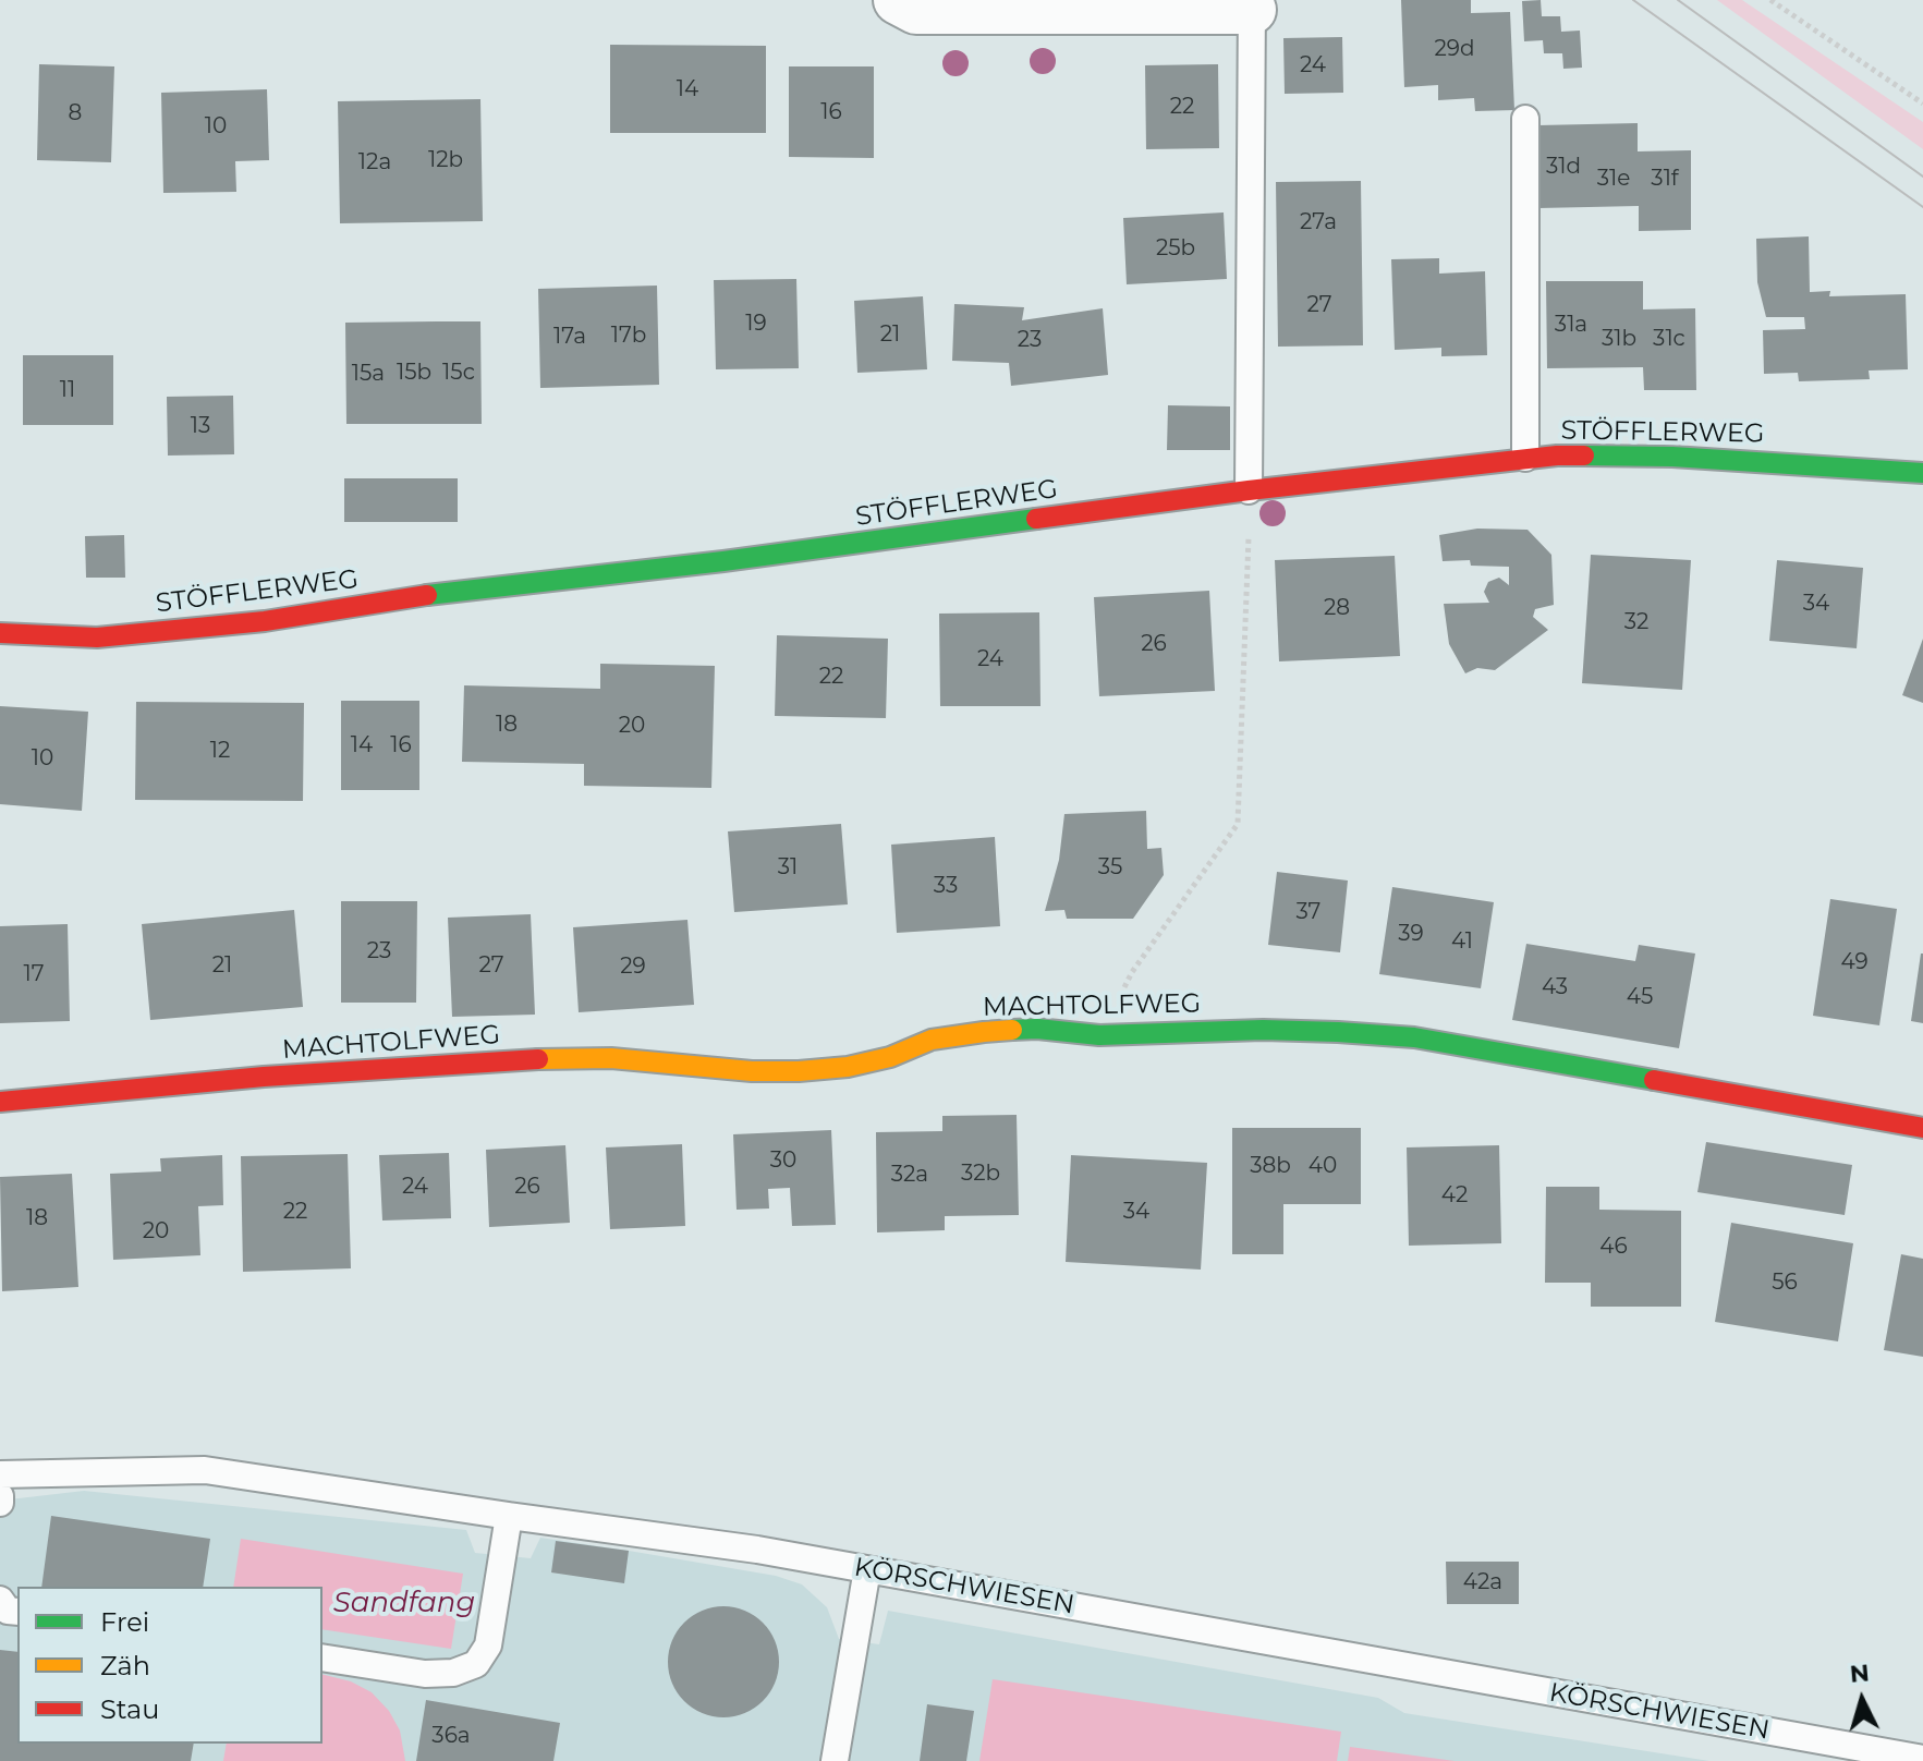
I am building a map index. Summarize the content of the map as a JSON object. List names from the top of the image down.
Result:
{
  "streets": {
    "street": ["STÖFFLERWEG", "MACHTOLFWEG"],
    "lane": ["KÖRSCHWIESEN"]
  },
  "water": ["Sandfang"],
  "house_numbers": [
    "29d",
    "24",
    "14",
    "22",
    "16",
    "8",
    "10",
    "12b",
    "12a",
    "31d",
    "31e",
    "31f",
    "27a",
    "25b",
    "27",
    "19",
    "31a",
    "21",
    "17b",
    "17a",
    "31b",
    "31c",
    "23",
    "15b",
    "15c",
    "15a",
    "11",
    "13",
    "34",
    "28",
    "32",
    "26",
    "24",
    "22",
    "18",
    "20",
    "14",
    "16",
    "12",
    "10",
    "31",
    "35",
    "33",
    "37",
    "39",
    "41",
    "23",
    "49",
    "21",
    "27",
    "29",
    "17",
    "43",
    "45",
    "30",
    "38b",
    "40",
    "32b",
    "32a",
    "24",
    "26",
    "42",
    "22",
    "34",
    "18",
    "20",
    "46",
    "56",
    "42a",
    "36a"
  ],
  "legend": ["Frei", "Zäh", "Stau"],
  "north": "top"
}
